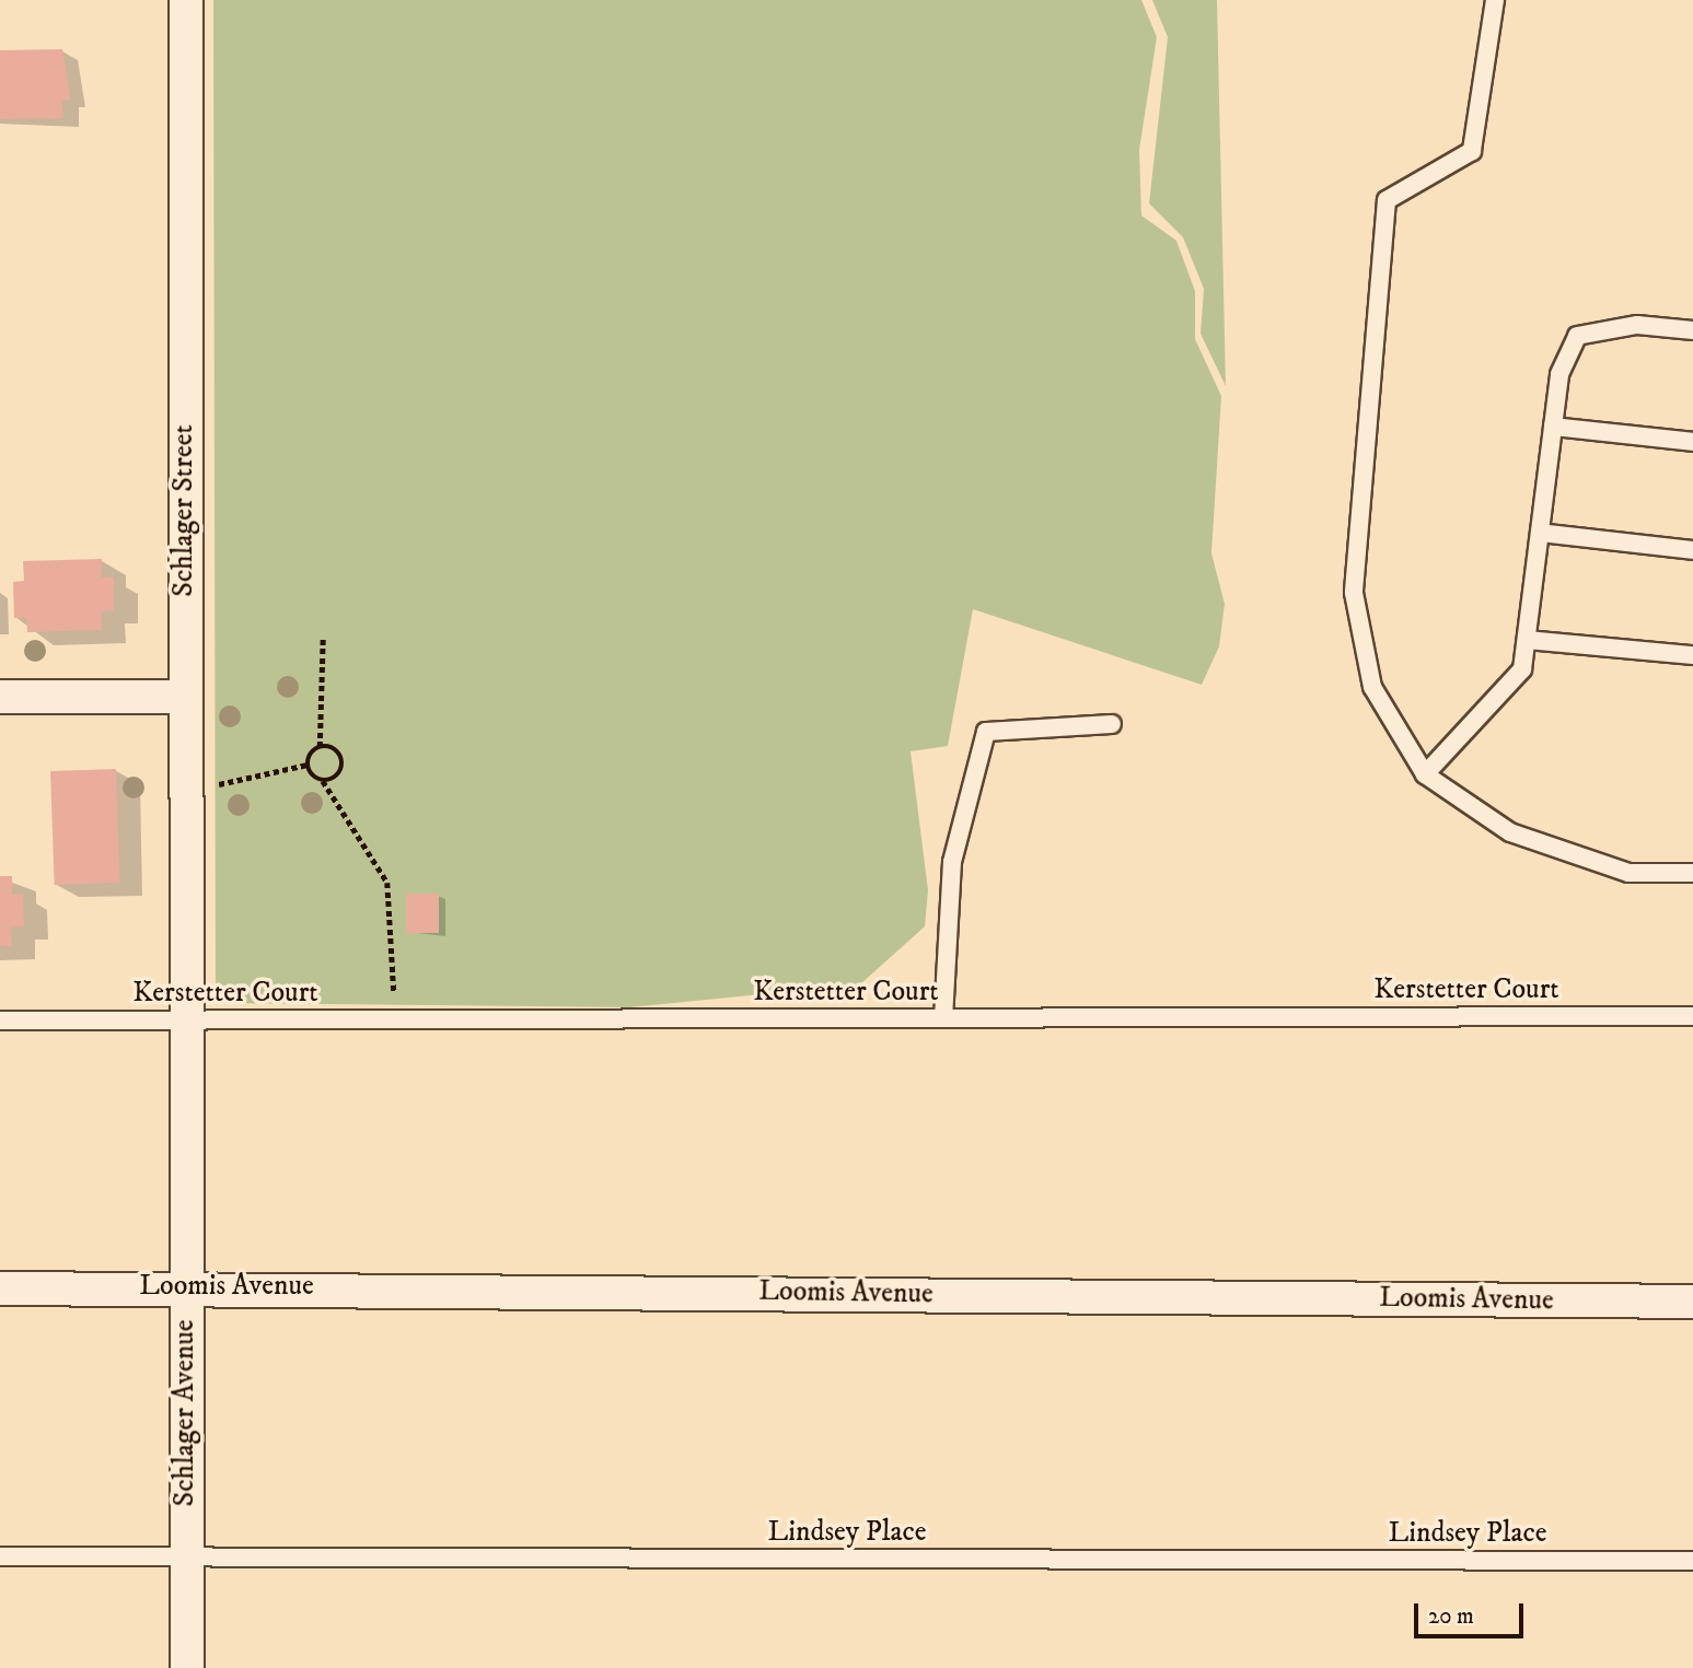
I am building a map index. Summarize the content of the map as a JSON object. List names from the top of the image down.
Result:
{
  "streets": {
    "street": ["Schlager Street", "Loomis Avenue", "Schlager Avenue"],
    "lane": ["Kerstetter Court", "Lindsey Place"]
  },
  "crossings": [
    ["Schlager Street", "Kerstetter Court"],
    ["Schlager Street", "Schlager Avenue"],
    ["Kerstetter Court", "Schlager Avenue"],
    ["Loomis Avenue", "Schlager Avenue"],
    ["Schlager Avenue", "Lindsey Place"]
  ],
  "scale_bar": "20 m"
}
